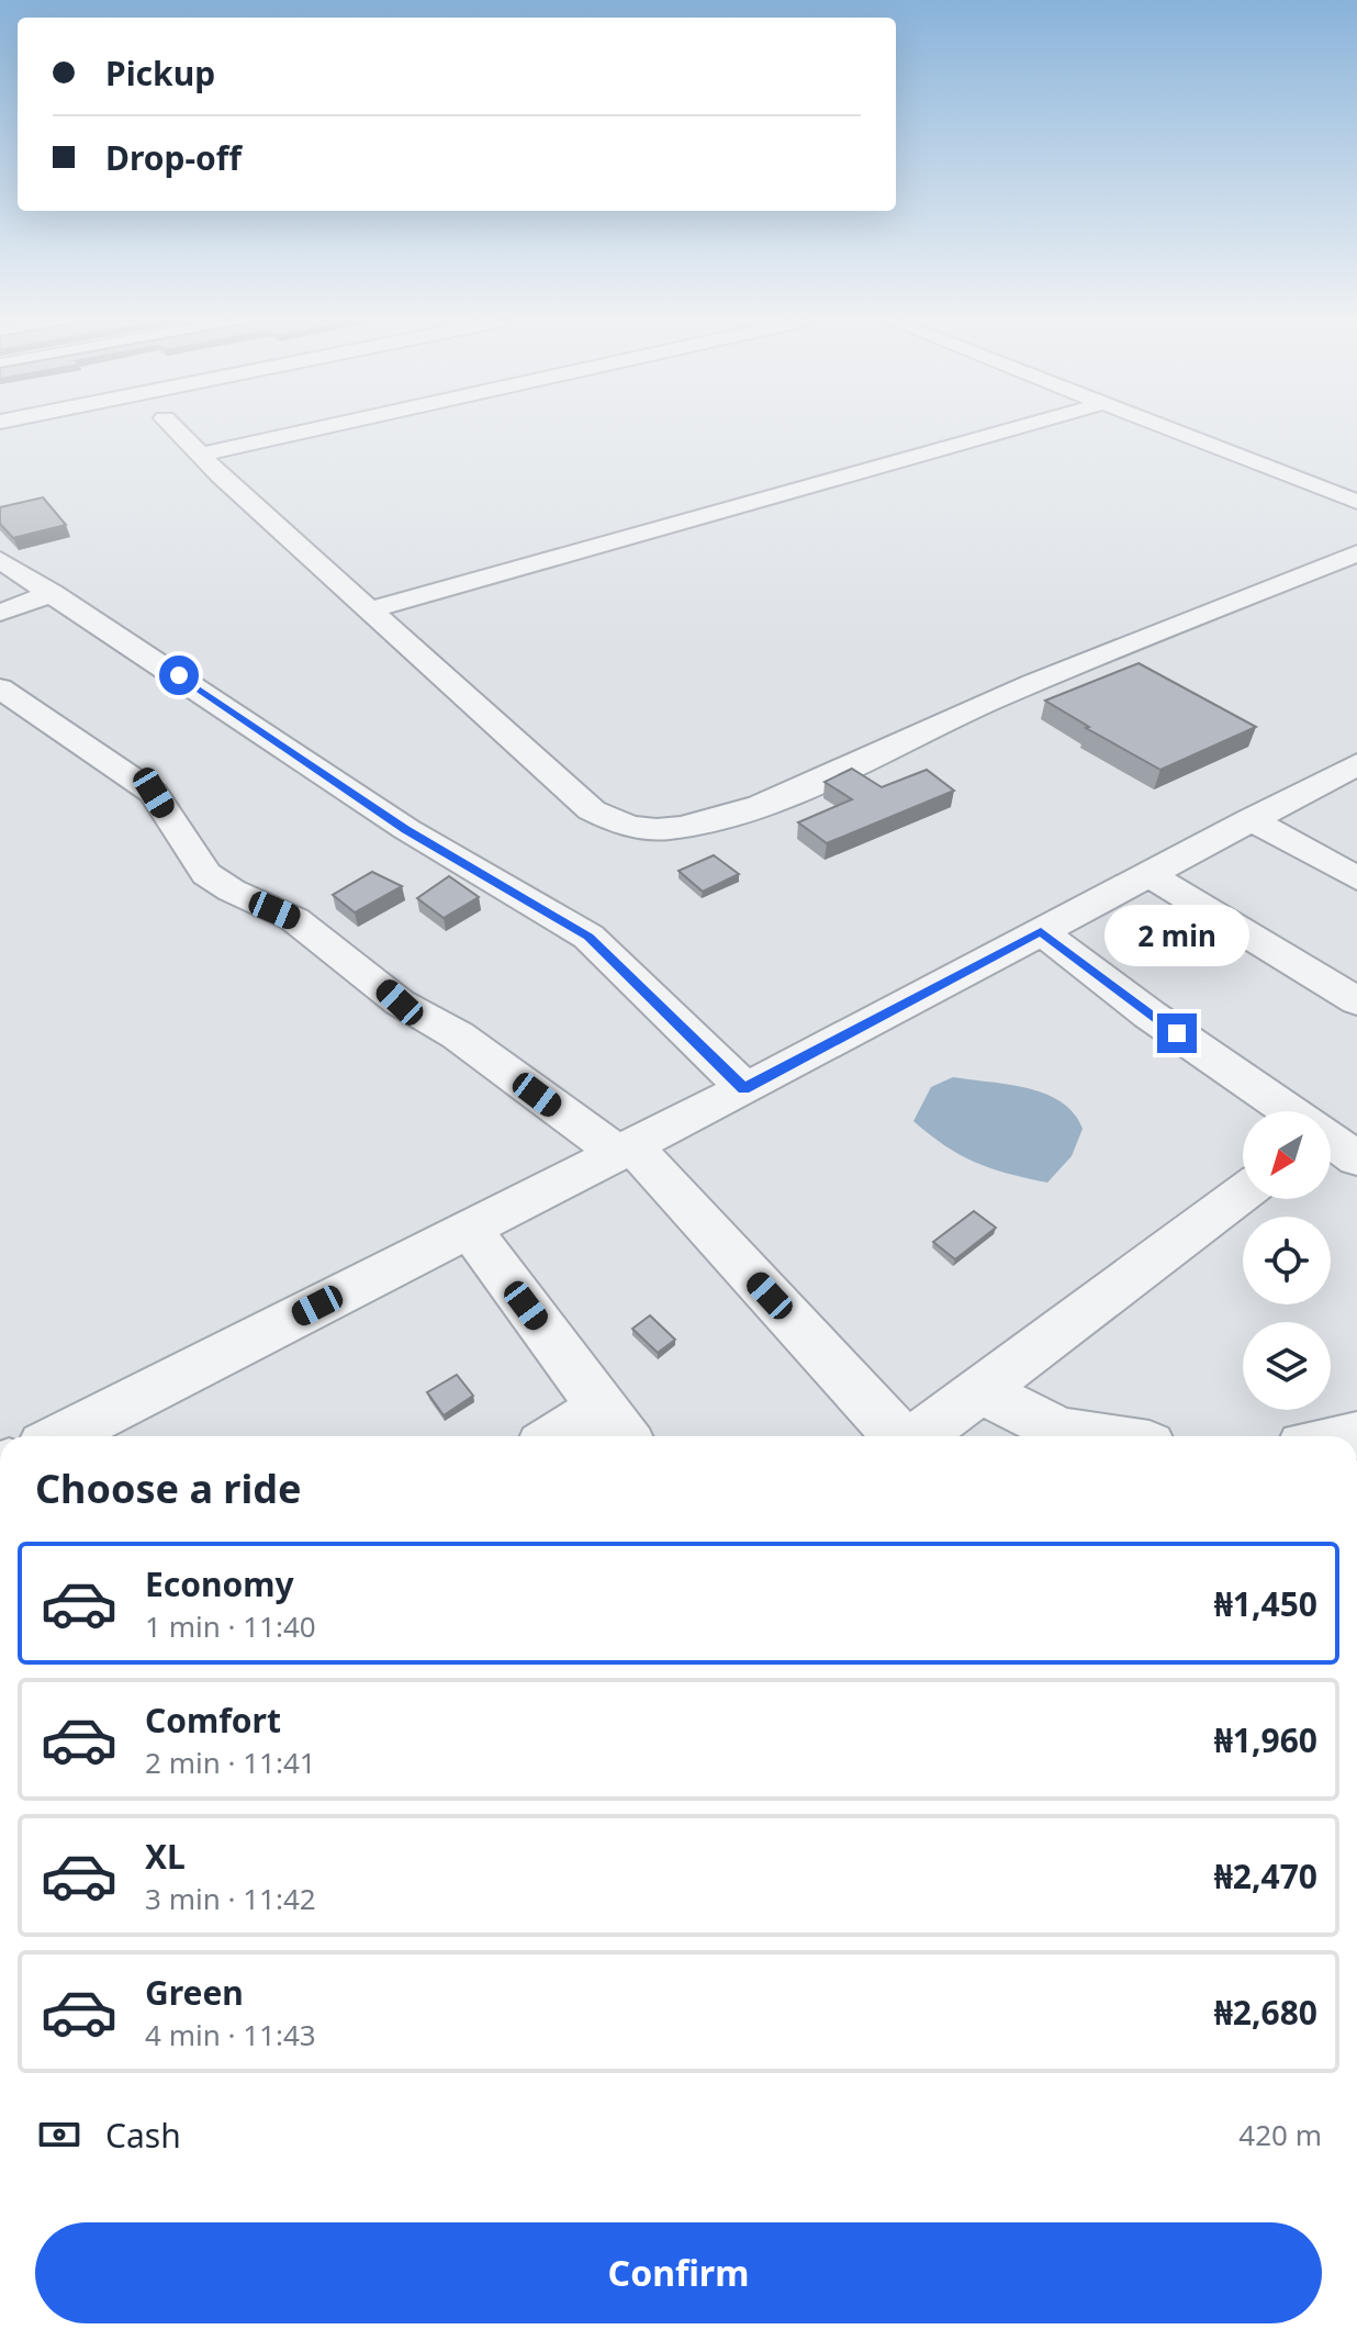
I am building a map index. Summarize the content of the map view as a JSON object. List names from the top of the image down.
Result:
{
  "north": "bottom left",
  "page": {
    "banner": ["Pickup", "Drop-off"],
    "bubble": "2 min",
    "heading": "Choose a ride",
    "list": [
      {
        "name": "Economy",
        "note": "1 min · 11:40",
        "value": "₦1,450"
      },
      {
        "name": "Comfort",
        "note": "2 min · 11:41",
        "value": "₦1,960"
      },
      {
        "name": "XL",
        "note": "3 min · 11:42",
        "value": "₦2,470"
      },
      {
        "name": "Green",
        "note": "4 min · 11:43",
        "value": "₦2,680"
      }
    ],
    "pay": ["Cash", "420 m"],
    "buttons": "Confirm"
  }
}
